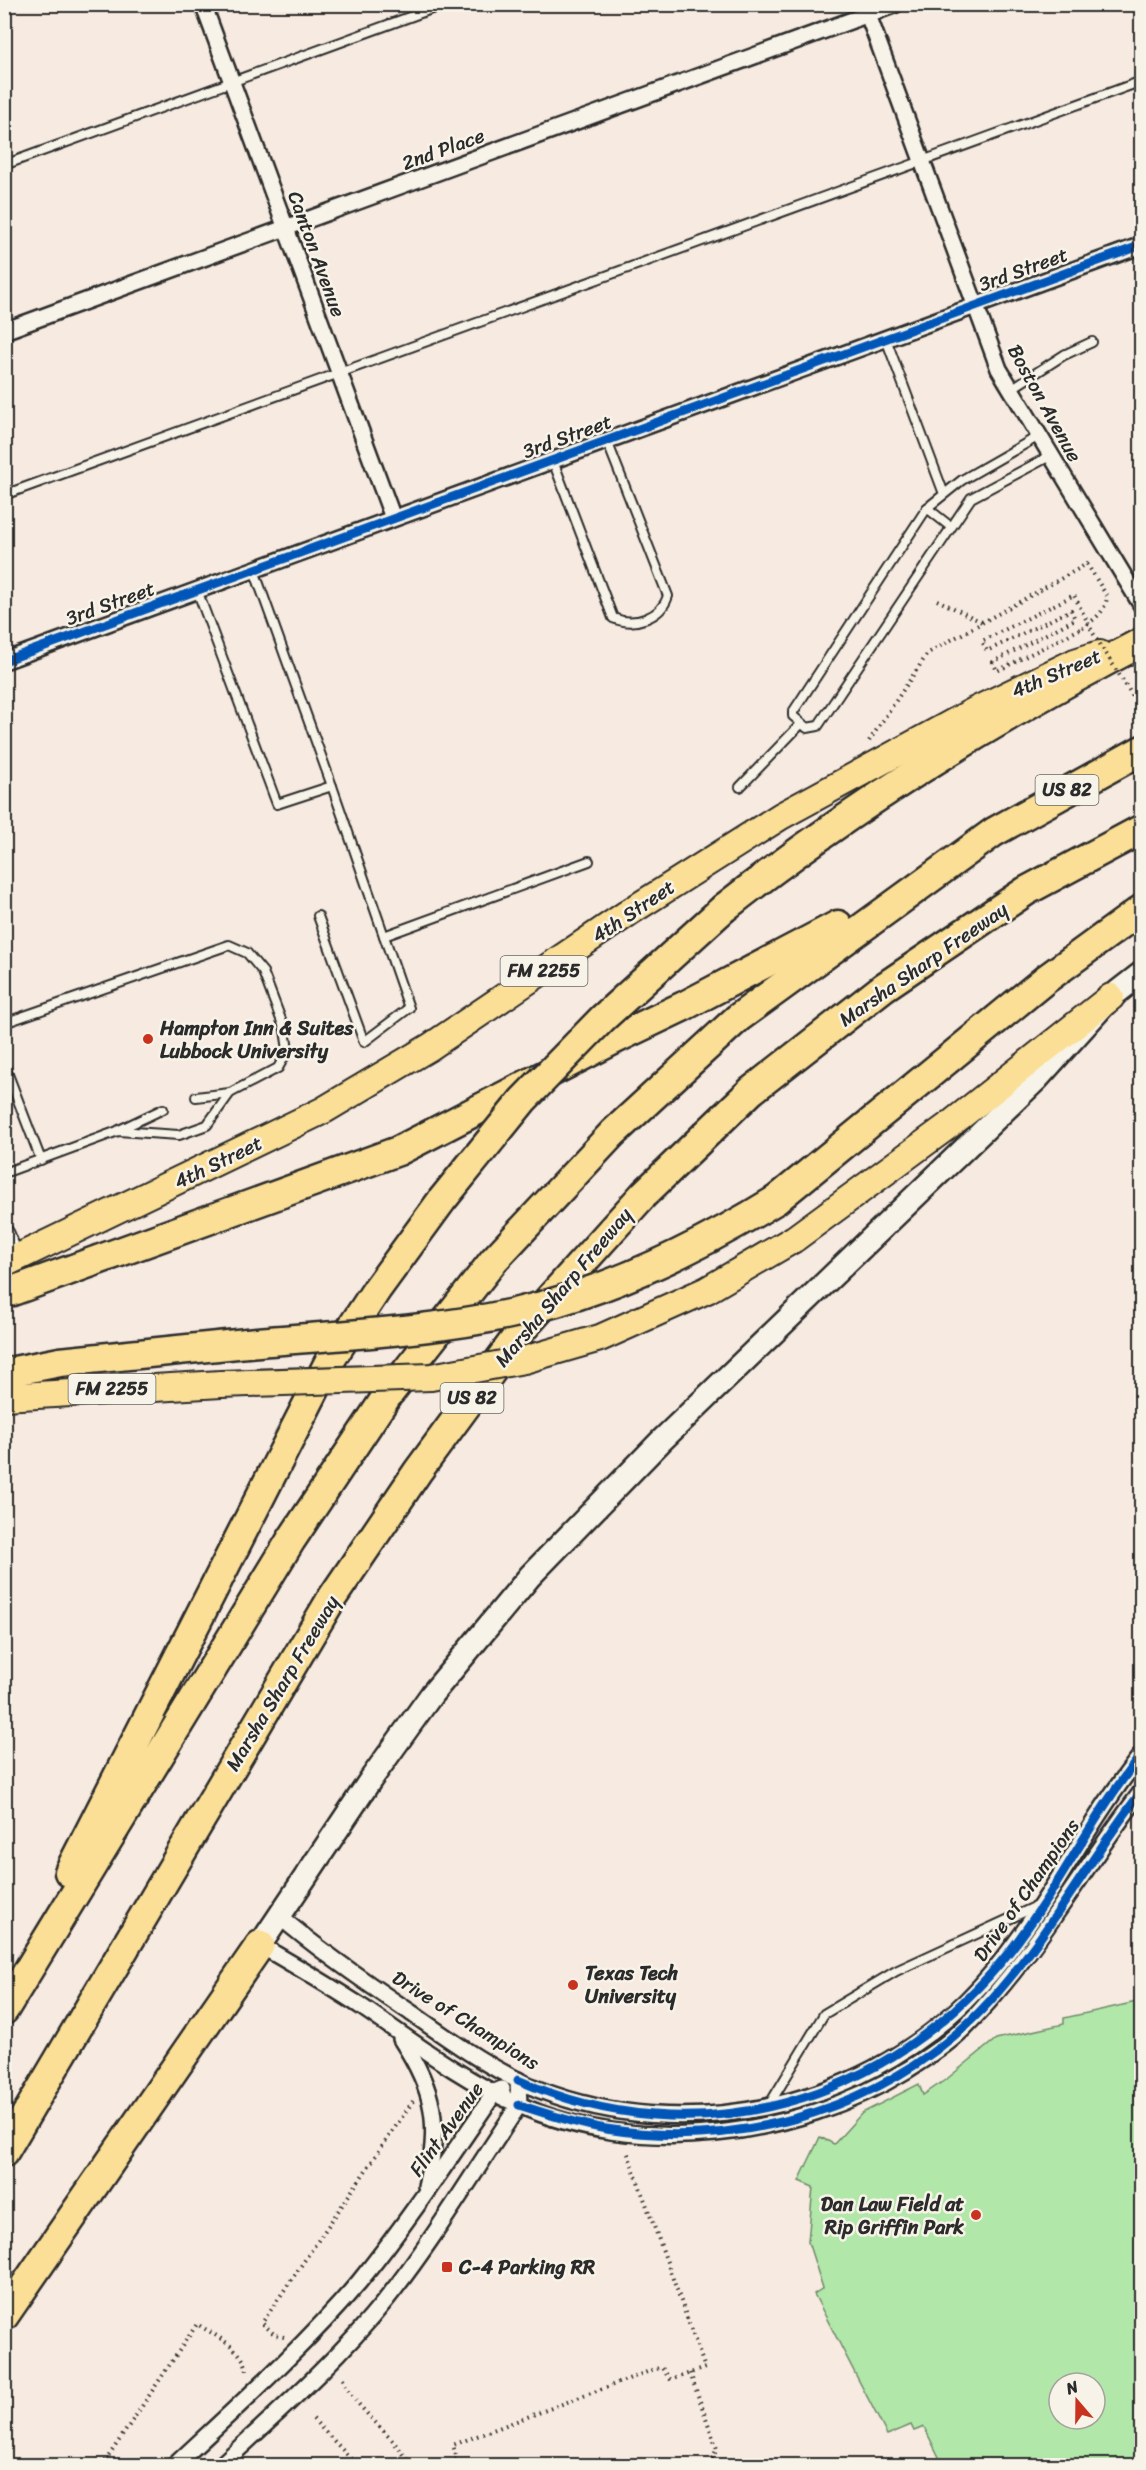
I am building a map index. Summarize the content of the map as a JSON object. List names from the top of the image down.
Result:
{
  "streets": {
    "highway": ["US 82", "Marsha Sharp Freeway"],
    "main road": ["4th Street", "FM 2255"],
    "street": [
      "2nd Place",
      "Canton Avenue",
      "3rd Street",
      "Boston Avenue",
      "Drive of Champions",
      "Flint Avenue"
    ]
  },
  "crossings": [
    ["2nd Place", "Canton Avenue"],
    ["2nd Place", "Boston Avenue"],
    ["Canton Avenue", "3rd Street"],
    ["3rd Street", "Boston Avenue"],
    ["Drive of Champions", "Flint Avenue"]
  ],
  "places": {
    "other": ["Hampton Inn & Suites Lubbock University", "Texas Tech University", "Dan Law Field at Rip Griffin Park"],
    "transit": ["C-4 Parking RR"]
  },
  "north": "top"
}
